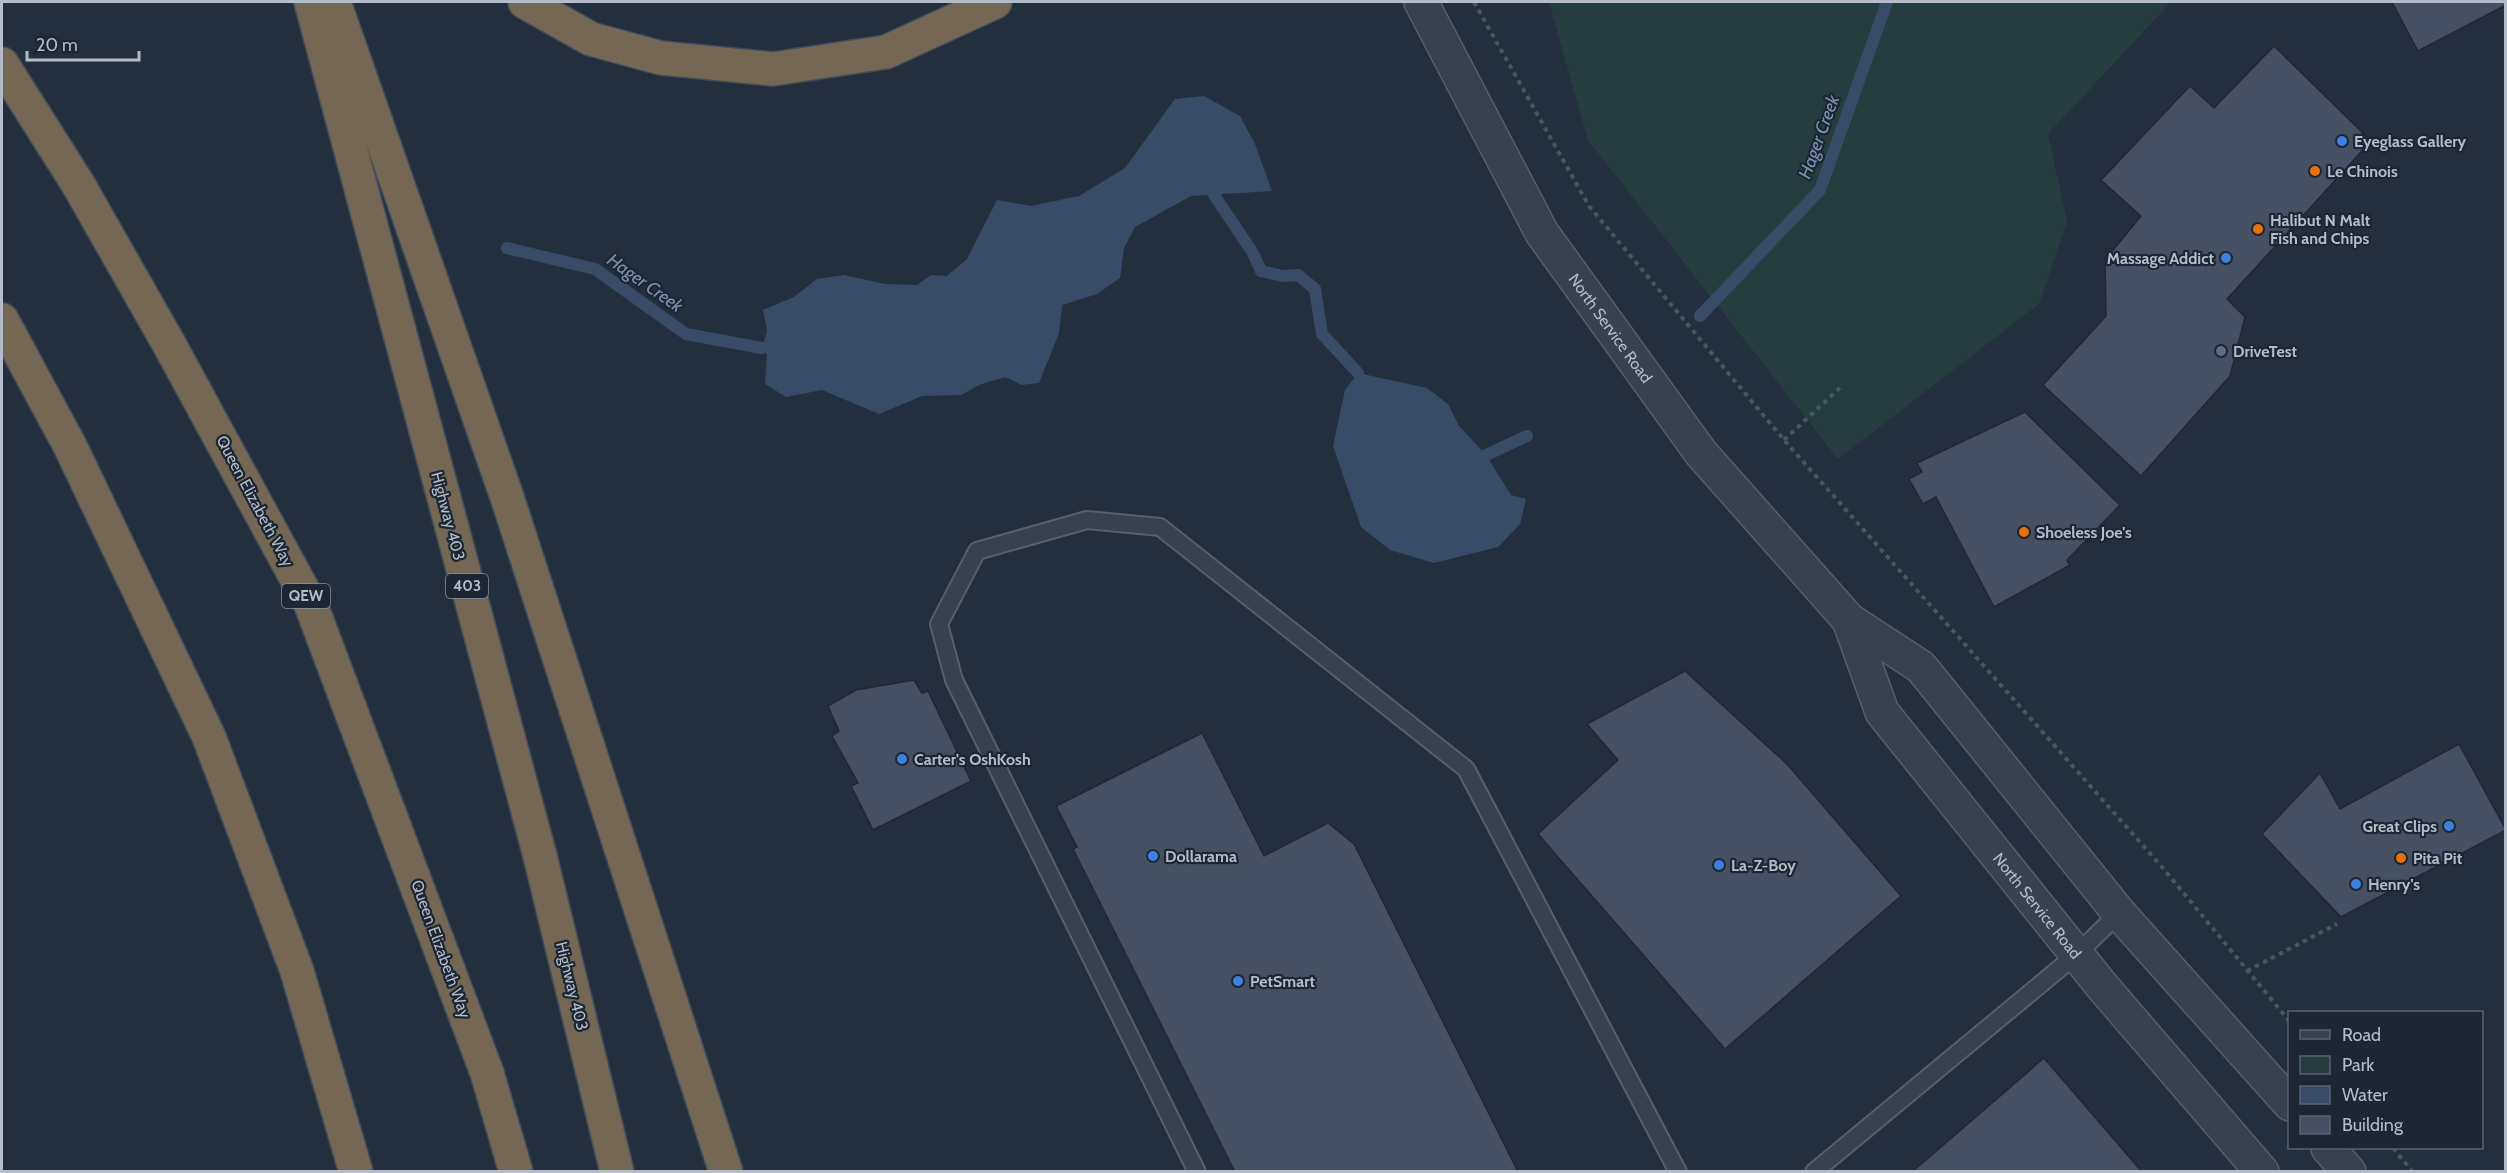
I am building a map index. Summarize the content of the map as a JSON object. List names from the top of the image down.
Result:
{
  "streets": {
    "highway": [
      "Queen Elizabeth Way",
      "Highway 403",
      "403",
      "QEW"
    ],
    "street": ["North Service Road"]
  },
  "water": ["Hager Creek"],
  "places": [
    "Eyeglass Gallery",
    "Le Chinois",
    "Halibut N Malt Fish and Chips",
    "Massage Addict",
    "DriveTest",
    "Shoeless Joe's",
    "Carter's OshKosh",
    "Great Clips",
    "Dollarama",
    "Pita Pit",
    "La-Z-Boy",
    "Henry's",
    "PetSmart"
  ],
  "legend": [
    "Road",
    "Park",
    "Water",
    "Building"
  ],
  "scale_bar": "20 m"
}
